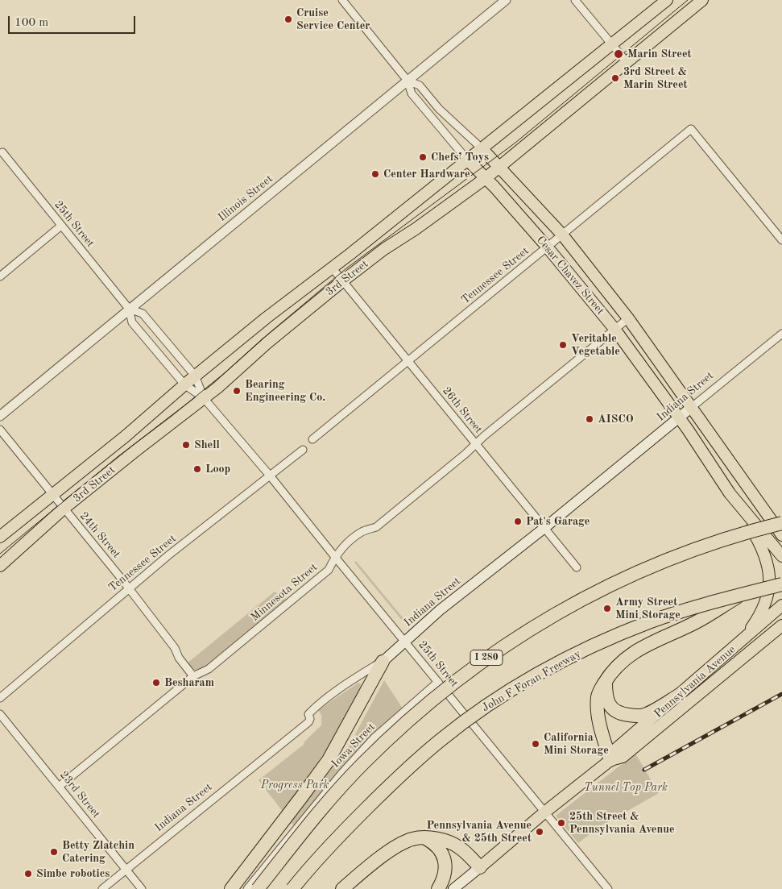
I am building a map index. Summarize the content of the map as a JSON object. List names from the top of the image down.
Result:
{
  "streets": {
    "highway": ["I 280", "John F Foran Freeway"],
    "main road": [
      "Cesar Chavez Street",
      "3rd Street",
      "Indiana Street",
      "Pennsylvania Avenue"
    ],
    "street": [
      "Illinois Street",
      "25th Street",
      "Tennessee Street",
      "26th Street",
      "24th Street",
      "Minnesota Street",
      "Iowa Street",
      "23rd Street"
    ]
  },
  "crossings": [
    ["Illinois Street", "25th Street"],
    ["Illinois Street", "Cesar Chavez Street"],
    ["25th Street", "Tennessee Street"],
    ["25th Street", "3rd Street"],
    ["25th Street", "Indiana Street"],
    ["25th Street", "Minnesota Street"],
    ["25th Street", "Pennsylvania Avenue"],
    ["25th Street", "Iowa Street"],
    ["Tennessee Street", "Cesar Chavez Street"],
    ["Tennessee Street", "26th Street"],
    ["Tennessee Street", "24th Street"],
    ["Cesar Chavez Street", "3rd Street"],
    ["Cesar Chavez Street", "Indiana Street"],
    ["Cesar Chavez Street", "Minnesota Street"],
    ["3rd Street", "26th Street"],
    ["3rd Street", "24th Street"],
    ["Indiana Street", "26th Street"],
    ["Indiana Street", "23rd Street"],
    ["26th Street", "Minnesota Street"],
    ["24th Street", "Minnesota Street"],
    ["Minnesota Street", "23rd Street"]
  ],
  "parks": ["Progress Park", "Tunnel Top Park"],
  "places": [
    "Cruise Service Center",
    "Marin Street",
    "3rd Street & Marin Street",
    "Chefs’ Toys",
    "Center Hardware",
    "Veritable Vegetable",
    "Bearing Engineering Co.",
    "AISCO",
    "Shell",
    "Loop",
    "Pat's Garage",
    "Army Street Mini Storage",
    "Besharam",
    "California Mini Storage",
    "25th Street & Pennsylvania Avenue",
    "Pennsylvania Avenue & 25th Street",
    "Betty Zlatchin Catering",
    "Simbe robotics"
  ],
  "scale_bar": "100 m"
}
